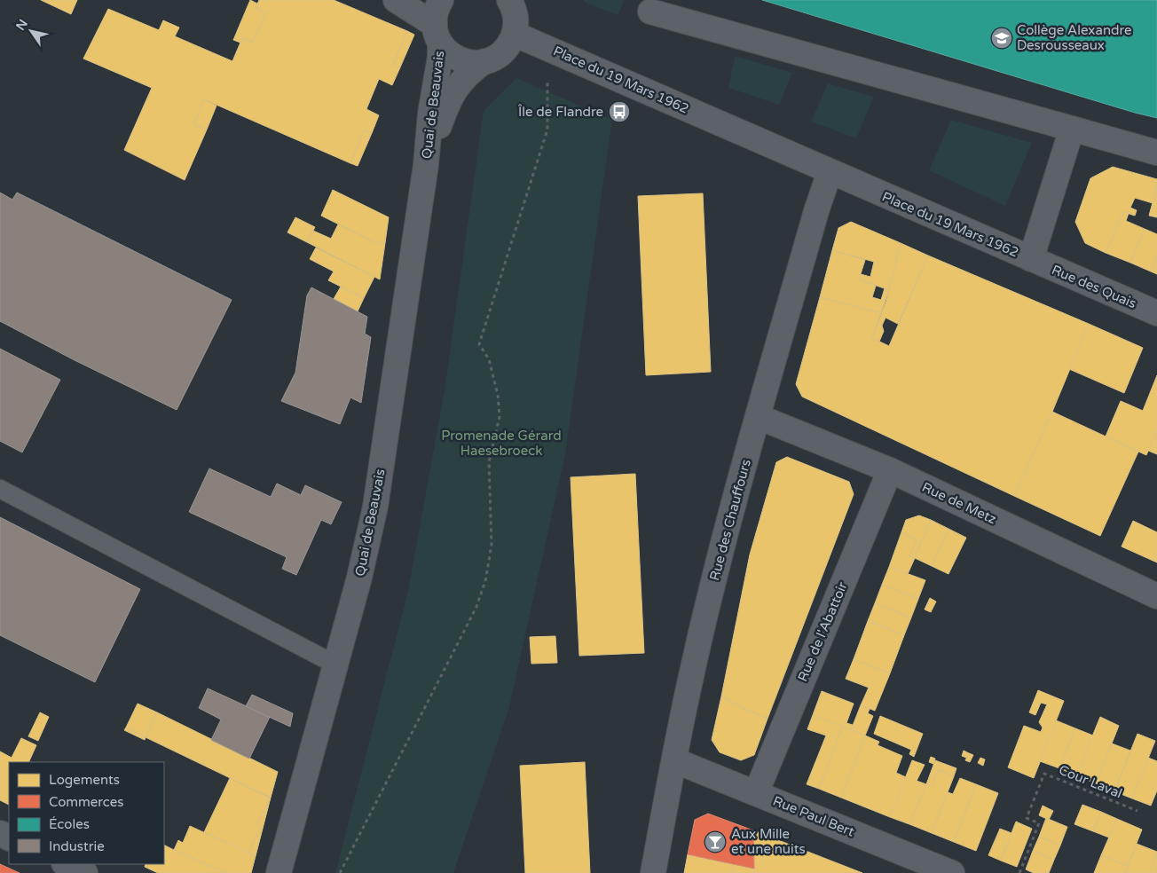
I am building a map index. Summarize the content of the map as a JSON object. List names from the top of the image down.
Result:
{
  "streets": {
    "street": [
      "Place du 19 Mars 1962",
      "Quai de Beauvais",
      "Rue des Quais",
      "Rue de Metz",
      "Rue des Chauffours",
      "Rue de l'Abattoir",
      "Rue Paul Bert"
    ],
    "path": ["Cour Laval"]
  },
  "crossings": [
    ["Place du 19 Mars 1962", "Quai de Beauvais"],
    ["Place du 19 Mars 1962", "Rue des Quais"],
    ["Place du 19 Mars 1962", "Rue des Chauffours"],
    ["Rue de Metz", "Rue des Chauffours"],
    ["Rue de Metz", "Rue de l'Abattoir"],
    ["Rue des Chauffours", "Rue Paul Bert"],
    ["Rue de l'Abattoir", "Rue Paul Bert"]
  ],
  "parks": ["Promenade Gérard Haesebroeck"],
  "places": {
    "school or university": ["Collège Alexandre Desrousseaux"],
    "bus stop": ["Île de Flandre"],
    "bar": ["Aux Mille et une nuits"]
  },
  "legend": [
    "Logements",
    "Commerces",
    "Écoles",
    "Industrie"
  ],
  "north": "top left"
}
